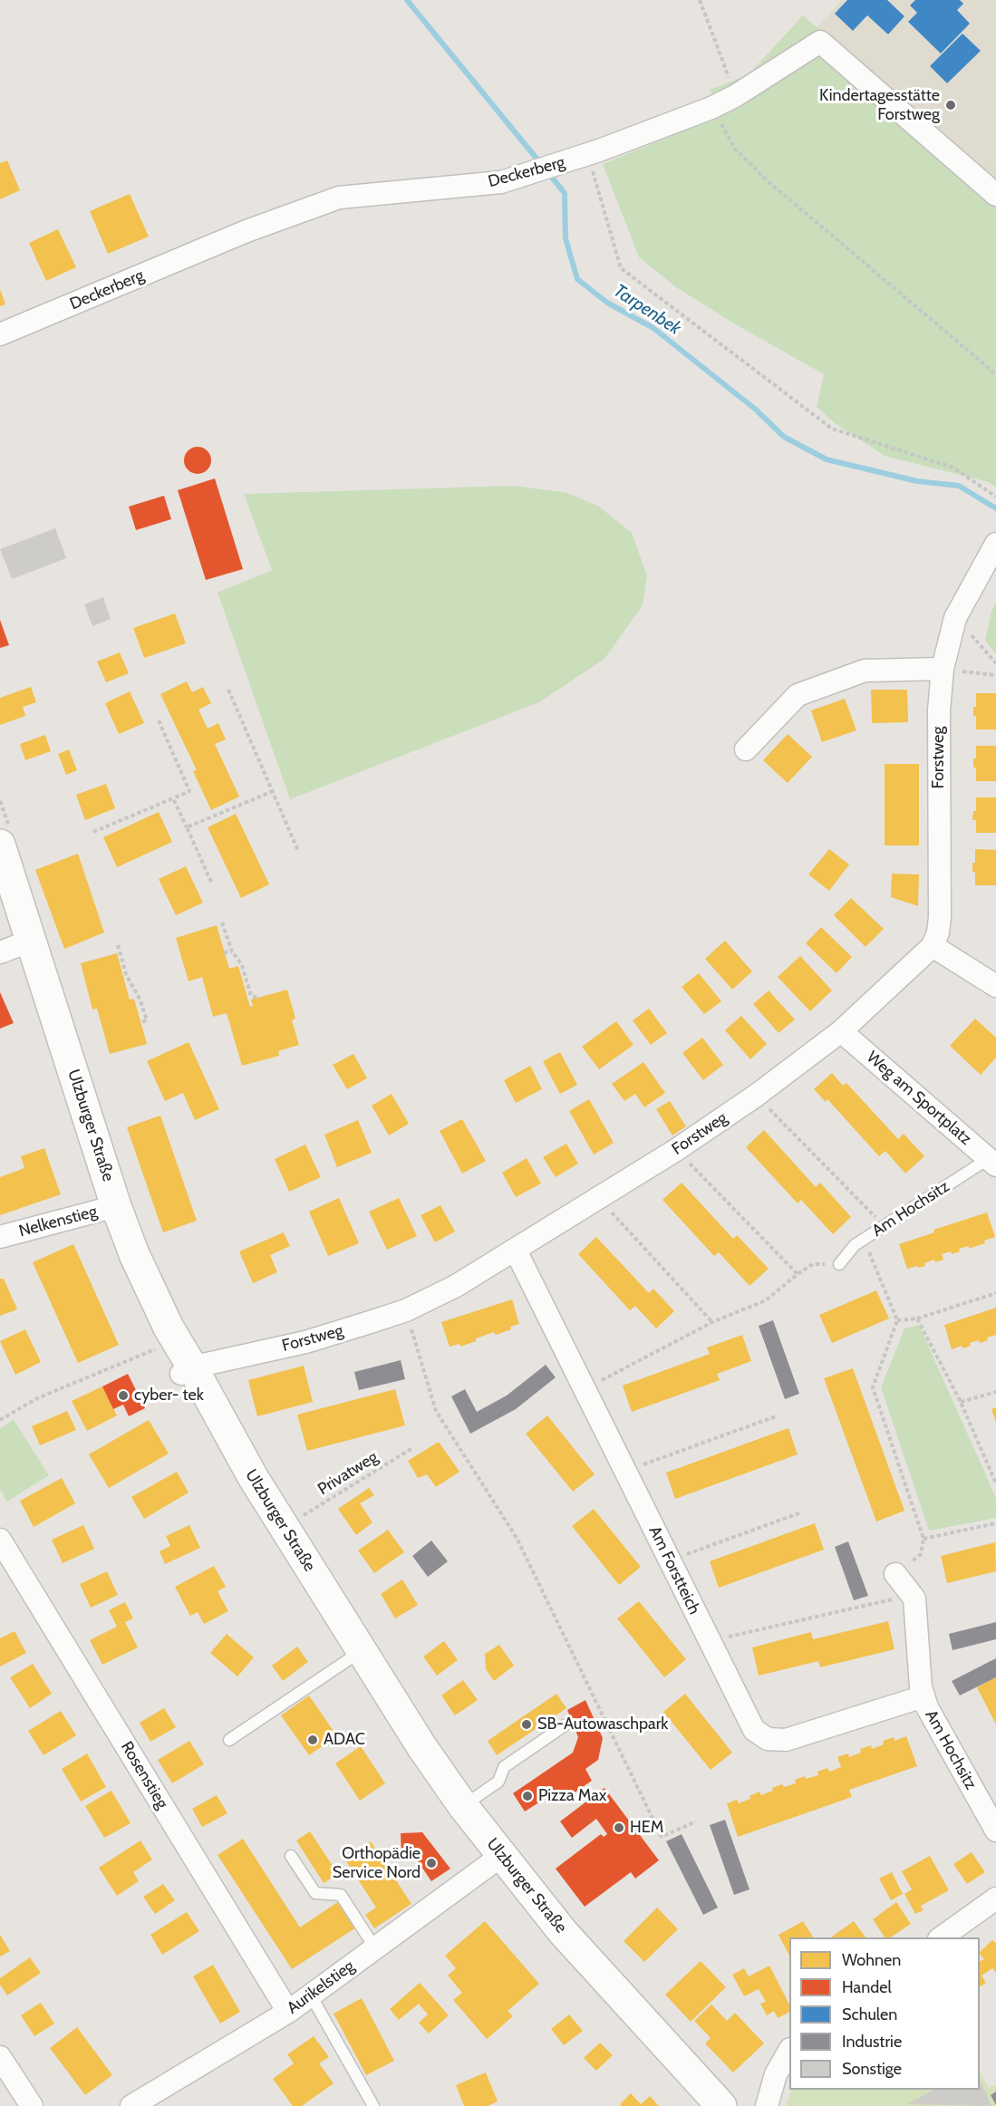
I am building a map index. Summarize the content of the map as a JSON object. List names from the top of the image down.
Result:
{
  "streets": {
    "main road": ["Ulzburger Straße"],
    "street": [
      "Deckerberg",
      "Forstweg",
      "Weg am Sportplatz",
      "Am Hochsitz",
      "Nelkenstieg",
      "Am Forstteich",
      "Rosenstieg",
      "Aurikelstieg"
    ],
    "path": ["Privatweg"]
  },
  "crossings": [
    ["Forstweg", "Weg am Sportplatz"],
    ["Forstweg", "Ulzburger Straße"],
    ["Forstweg", "Am Forstteich"],
    ["Weg am Sportplatz", "Am Hochsitz"],
    ["Ulzburger Straße", "Nelkenstieg"],
    ["Ulzburger Straße", "Aurikelstieg"],
    ["Am Hochsitz", "Am Forstteich"],
    ["Rosenstieg", "Aurikelstieg"]
  ],
  "water": ["Tarpenbek"],
  "places": [
    "Kindertagesstätte Forstweg",
    "cyber- tek",
    "SB-Autowaschpark",
    "ADAC",
    "Pizza Max",
    "HEM",
    "Orthopädie Service Nord"
  ],
  "legend": [
    "Wohnen",
    "Handel",
    "Schulen",
    "Industrie",
    "Sonstige"
  ]
}
